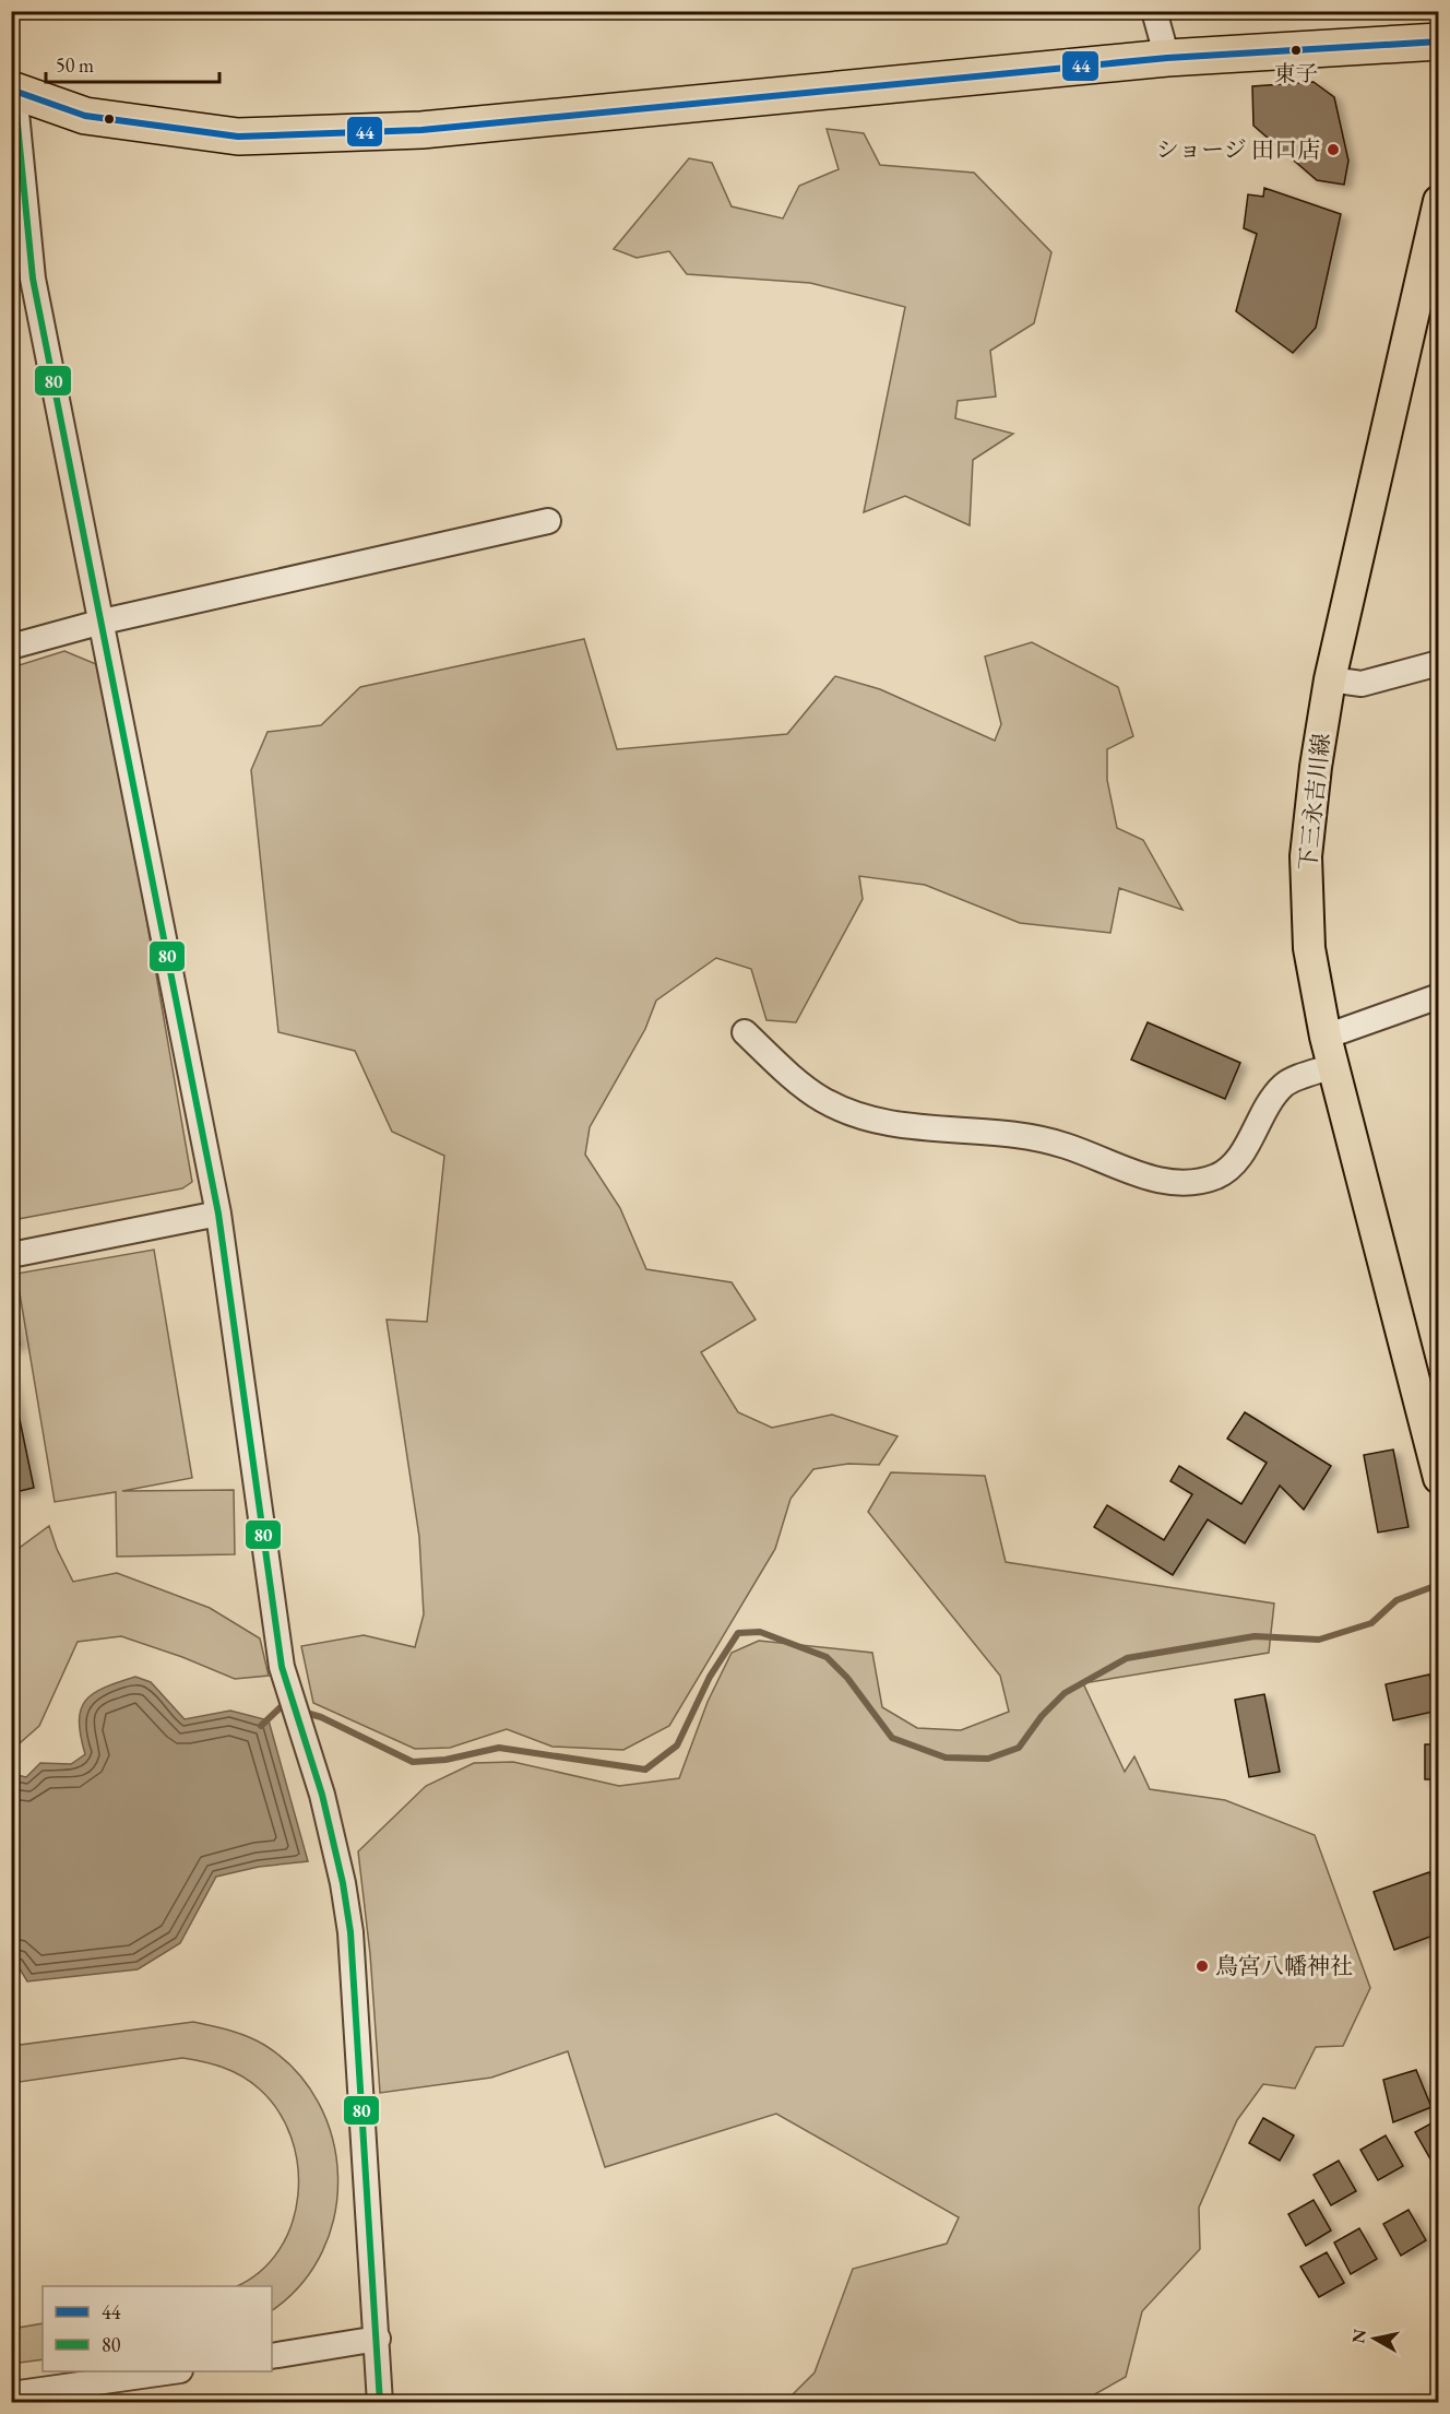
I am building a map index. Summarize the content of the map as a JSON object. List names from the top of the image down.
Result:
{
  "streets": {
    "main road": ["下三永吉川線"]
  },
  "places": ["東子", "ショージ 田口店", "鳥宮八幡神社"],
  "lines": ["transit line 44", "transit line 80"],
  "legend": ["44", "80"],
  "scale_bar": "50 m",
  "north": "left"
}
